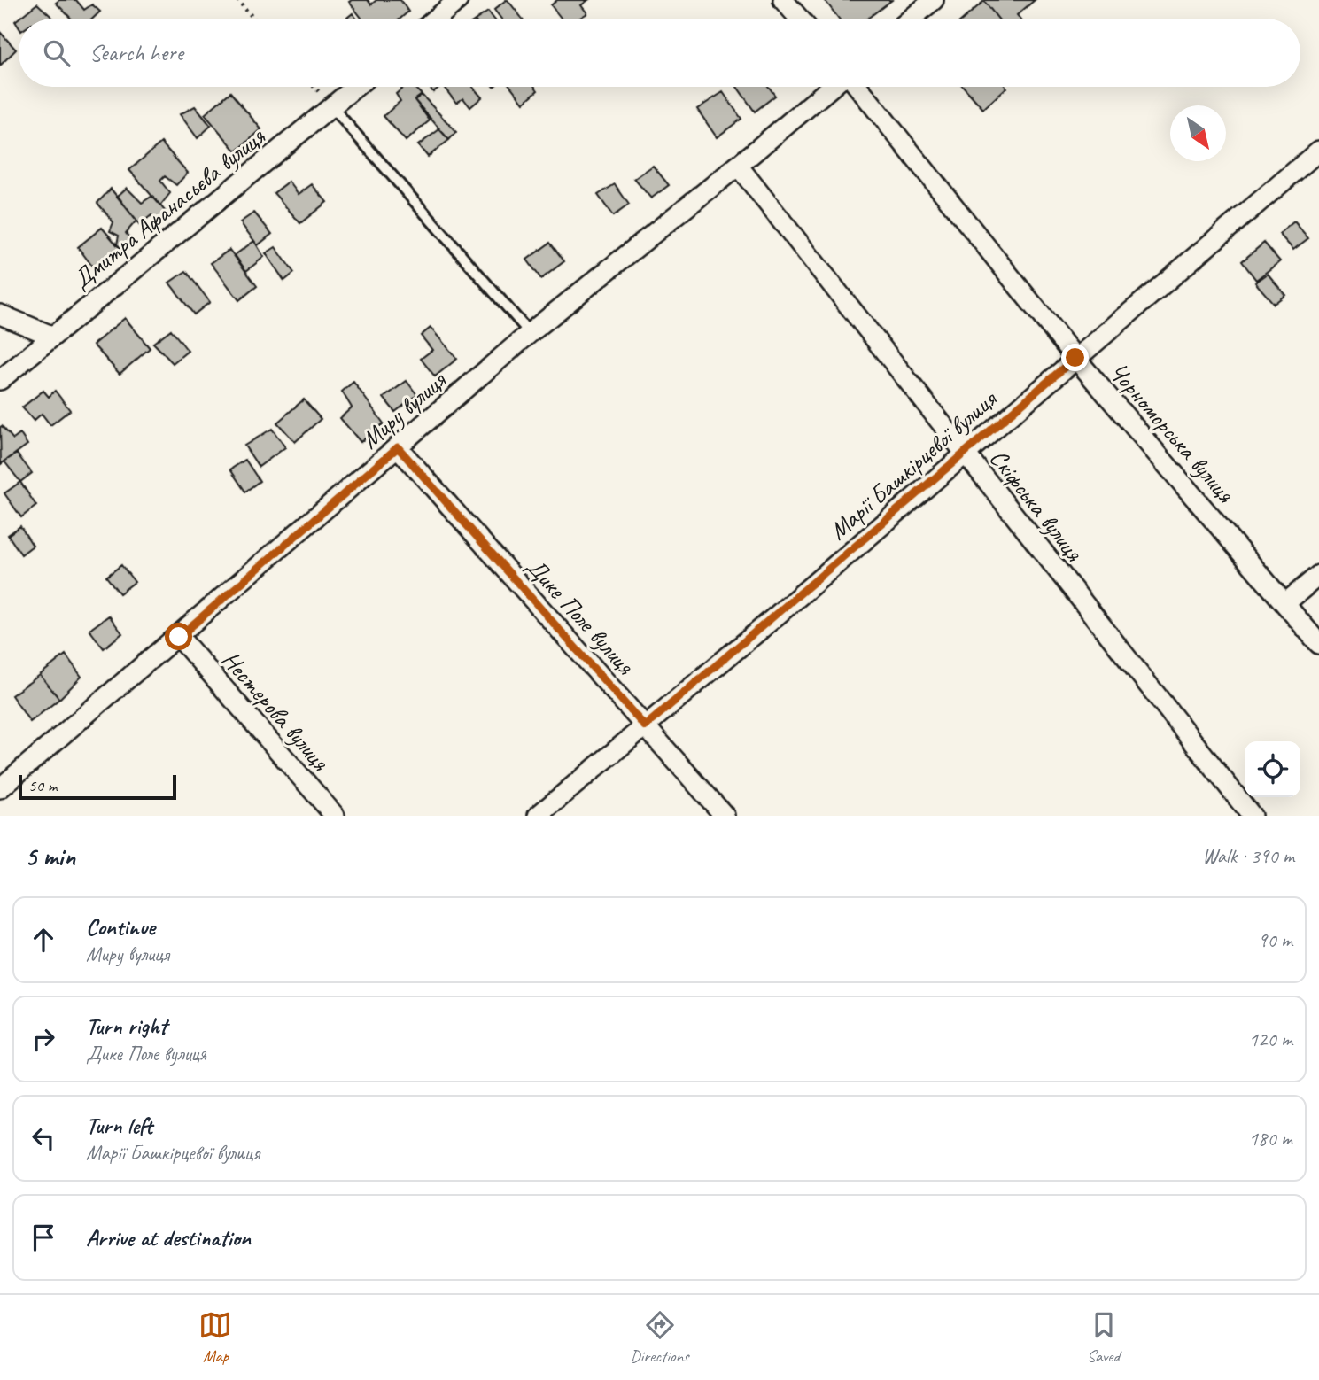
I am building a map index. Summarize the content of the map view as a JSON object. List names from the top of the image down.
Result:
{
  "streets": {
    "street": [
      "Дмитра Афанасьєва вулиця",
      "Миру вулиця",
      "Чорноморська вулиця",
      "Марії Башкірцевої вулиця",
      "Скіфська вулиця",
      "Дике Поле вулиця",
      "Нестерова вулиця"
    ]
  },
  "crossings": [
    ["Миру вулиця", "Скіфська вулиця"],
    ["Миру вулиця", "Дике Поле вулиця"],
    ["Миру вулиця", "Нестерова вулиця"],
    ["Чорноморська вулиця", "Марії Башкірцевої вулиця"],
    ["Марії Башкірцевої вулиця", "Скіфська вулиця"],
    ["Марії Башкірцевої вулиця", "Дике Поле вулиця"]
  ],
  "scale_bar": "50 m",
  "north": "bottom right",
  "page": {
    "search": "Search here",
    "scale": "50 m",
    "heading": ["5 min", "Walk · 390 m"],
    "list": [
      ["Continue", "Миру вулиця", "90 m"],
      ["Turn right", "Дике Поле вулиця", "120 m"],
      ["Turn left", "Марії Башкірцевої вулиця", "180 m"],
      "Arrive at destination"
    ],
    "nav": ["Map", "Directions", "Saved"]
  }
}
